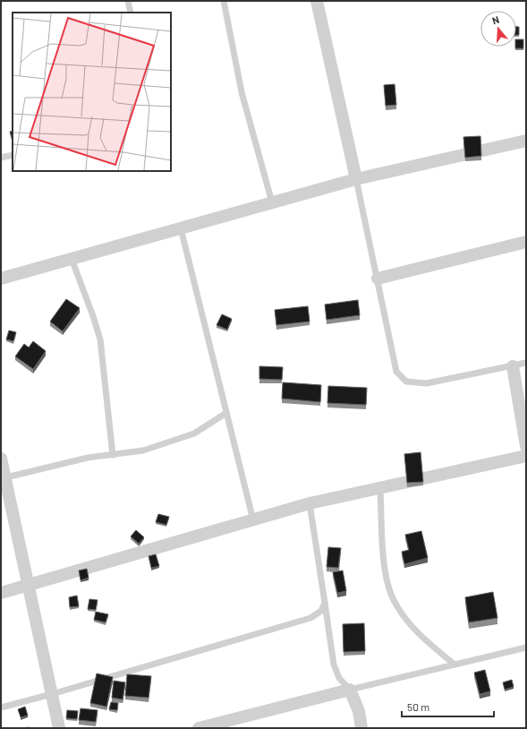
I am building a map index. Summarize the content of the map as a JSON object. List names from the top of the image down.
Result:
{
  "scale_bar": "50 m",
  "north": "top"
}
